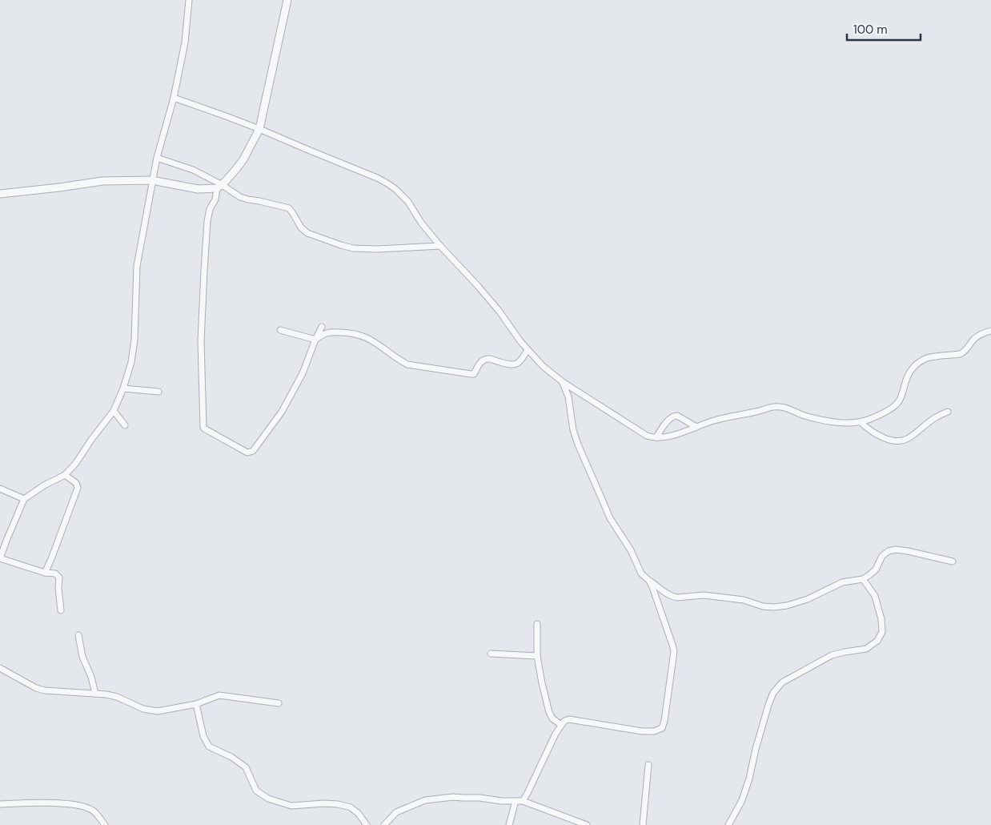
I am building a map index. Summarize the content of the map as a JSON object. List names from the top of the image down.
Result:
{
  "scale_bar": "100 m"
}
